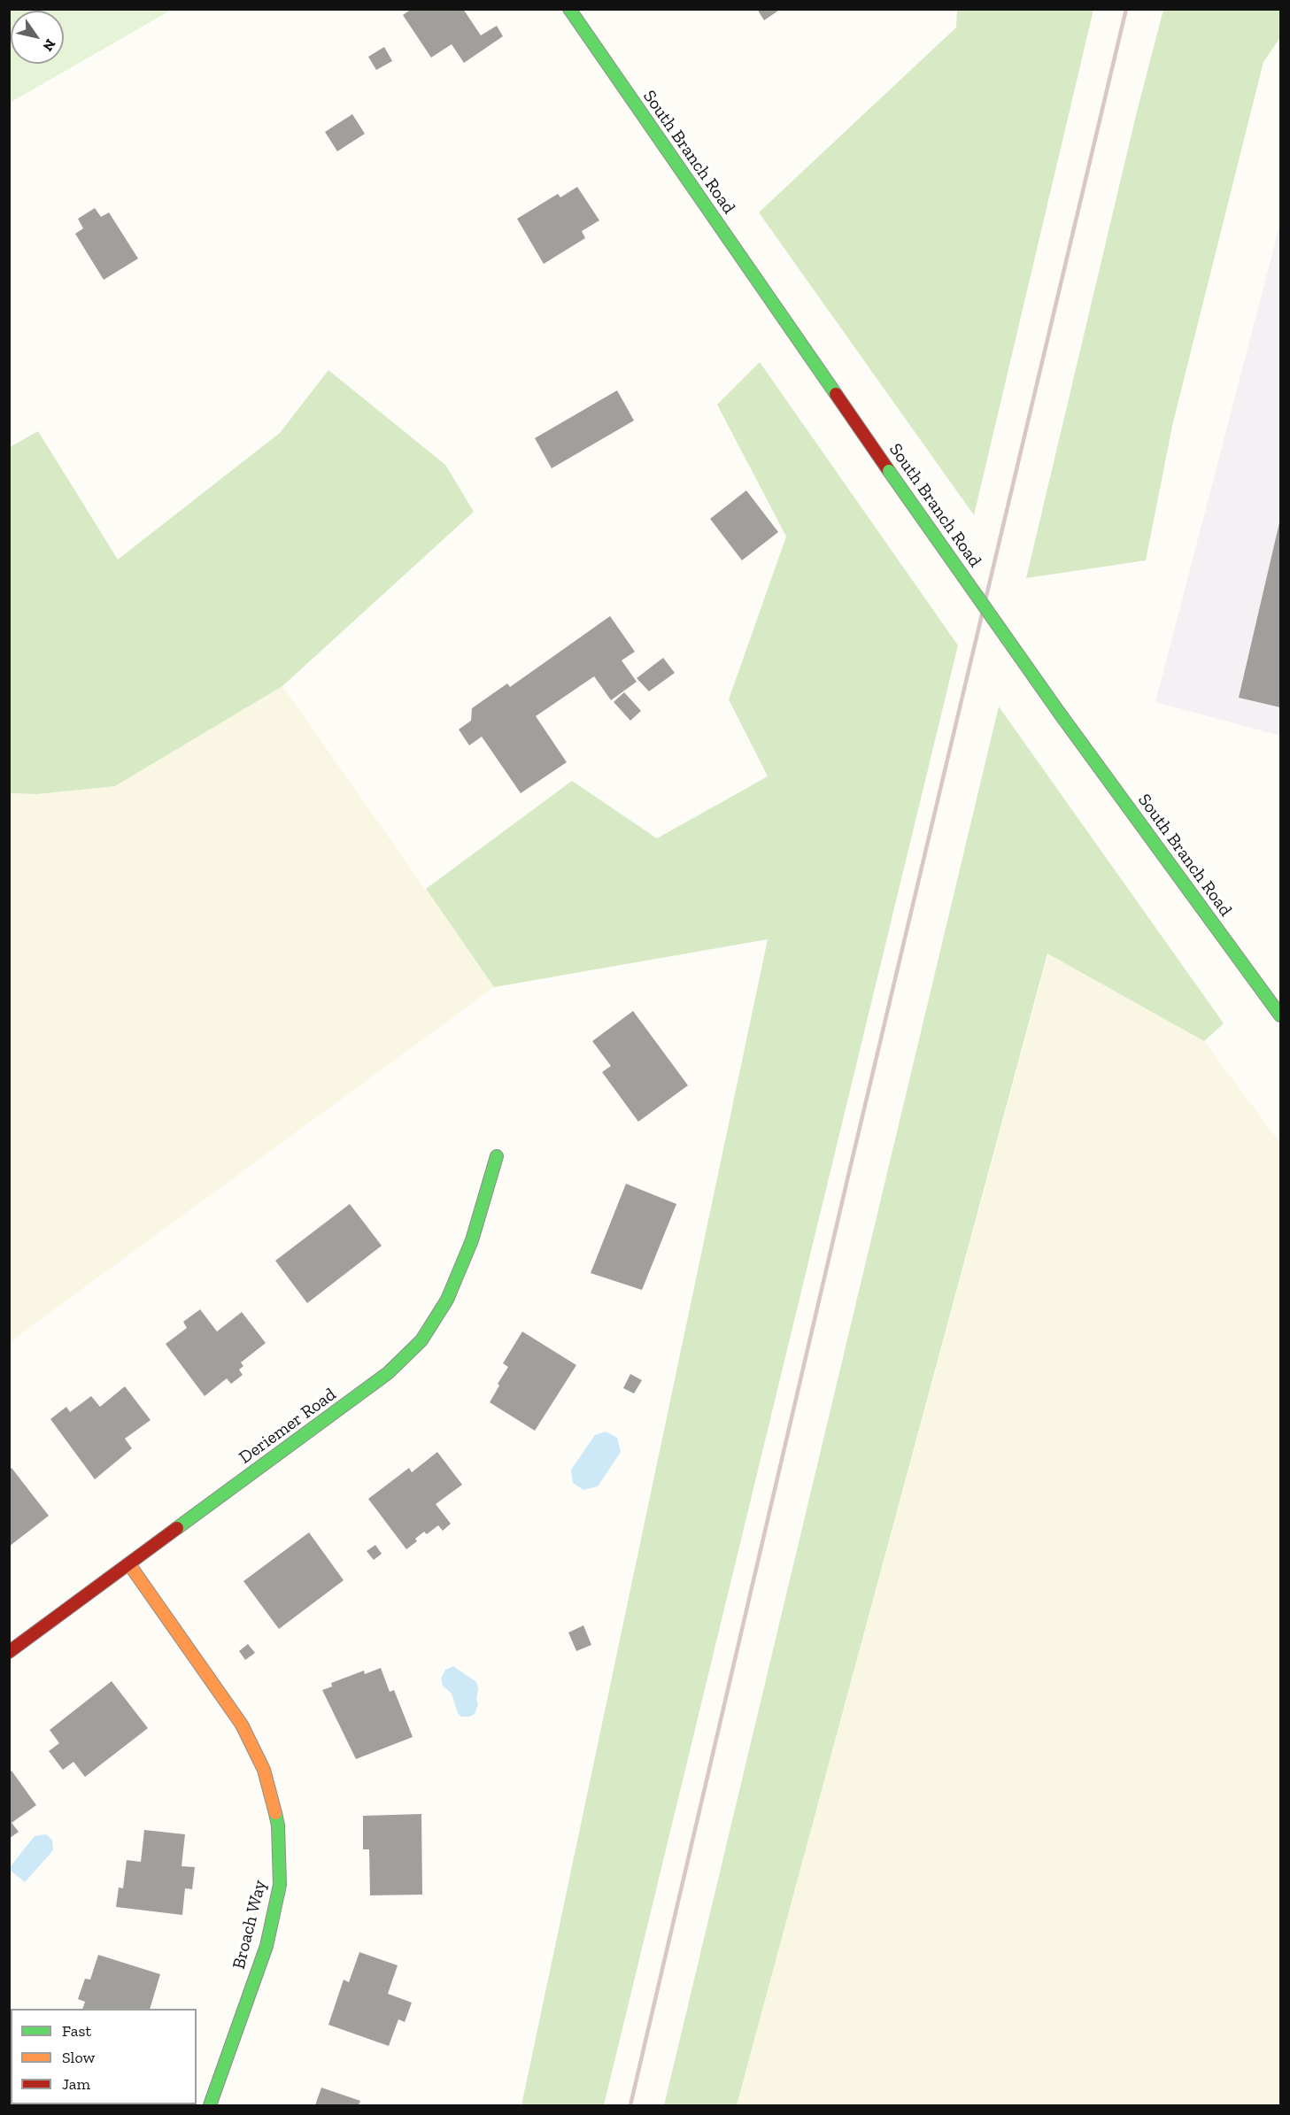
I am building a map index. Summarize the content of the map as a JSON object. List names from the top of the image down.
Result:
{
  "streets": {
    "street": ["South Branch Road", "Deriemer Road", "Broach Way"]
  },
  "crossings": [
    ["Deriemer Road", "Broach Way"]
  ],
  "legend": ["Fast", "Slow", "Jam"],
  "north": "bottom right"
}
